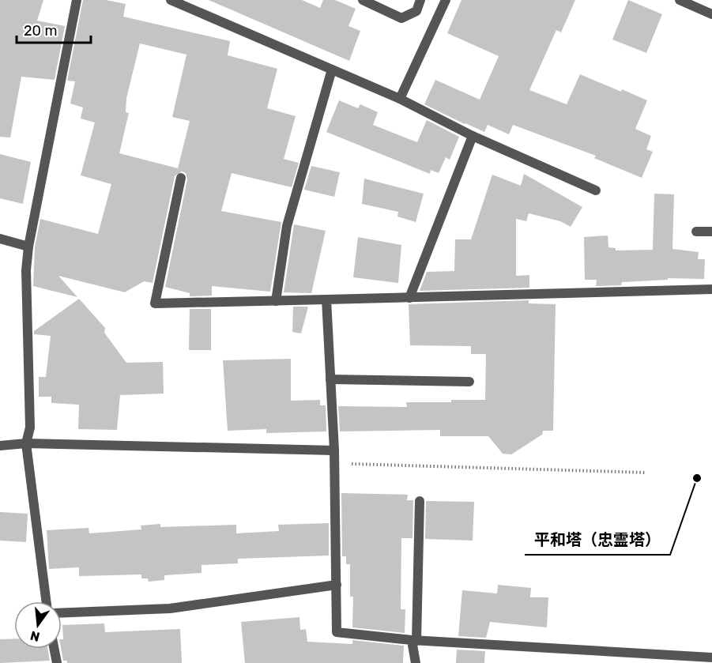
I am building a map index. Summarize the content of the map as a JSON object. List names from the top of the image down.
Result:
{
  "places": ["平和塔（忠霊塔）"],
  "scale_bar": "20 m",
  "north": "bottom"
}
